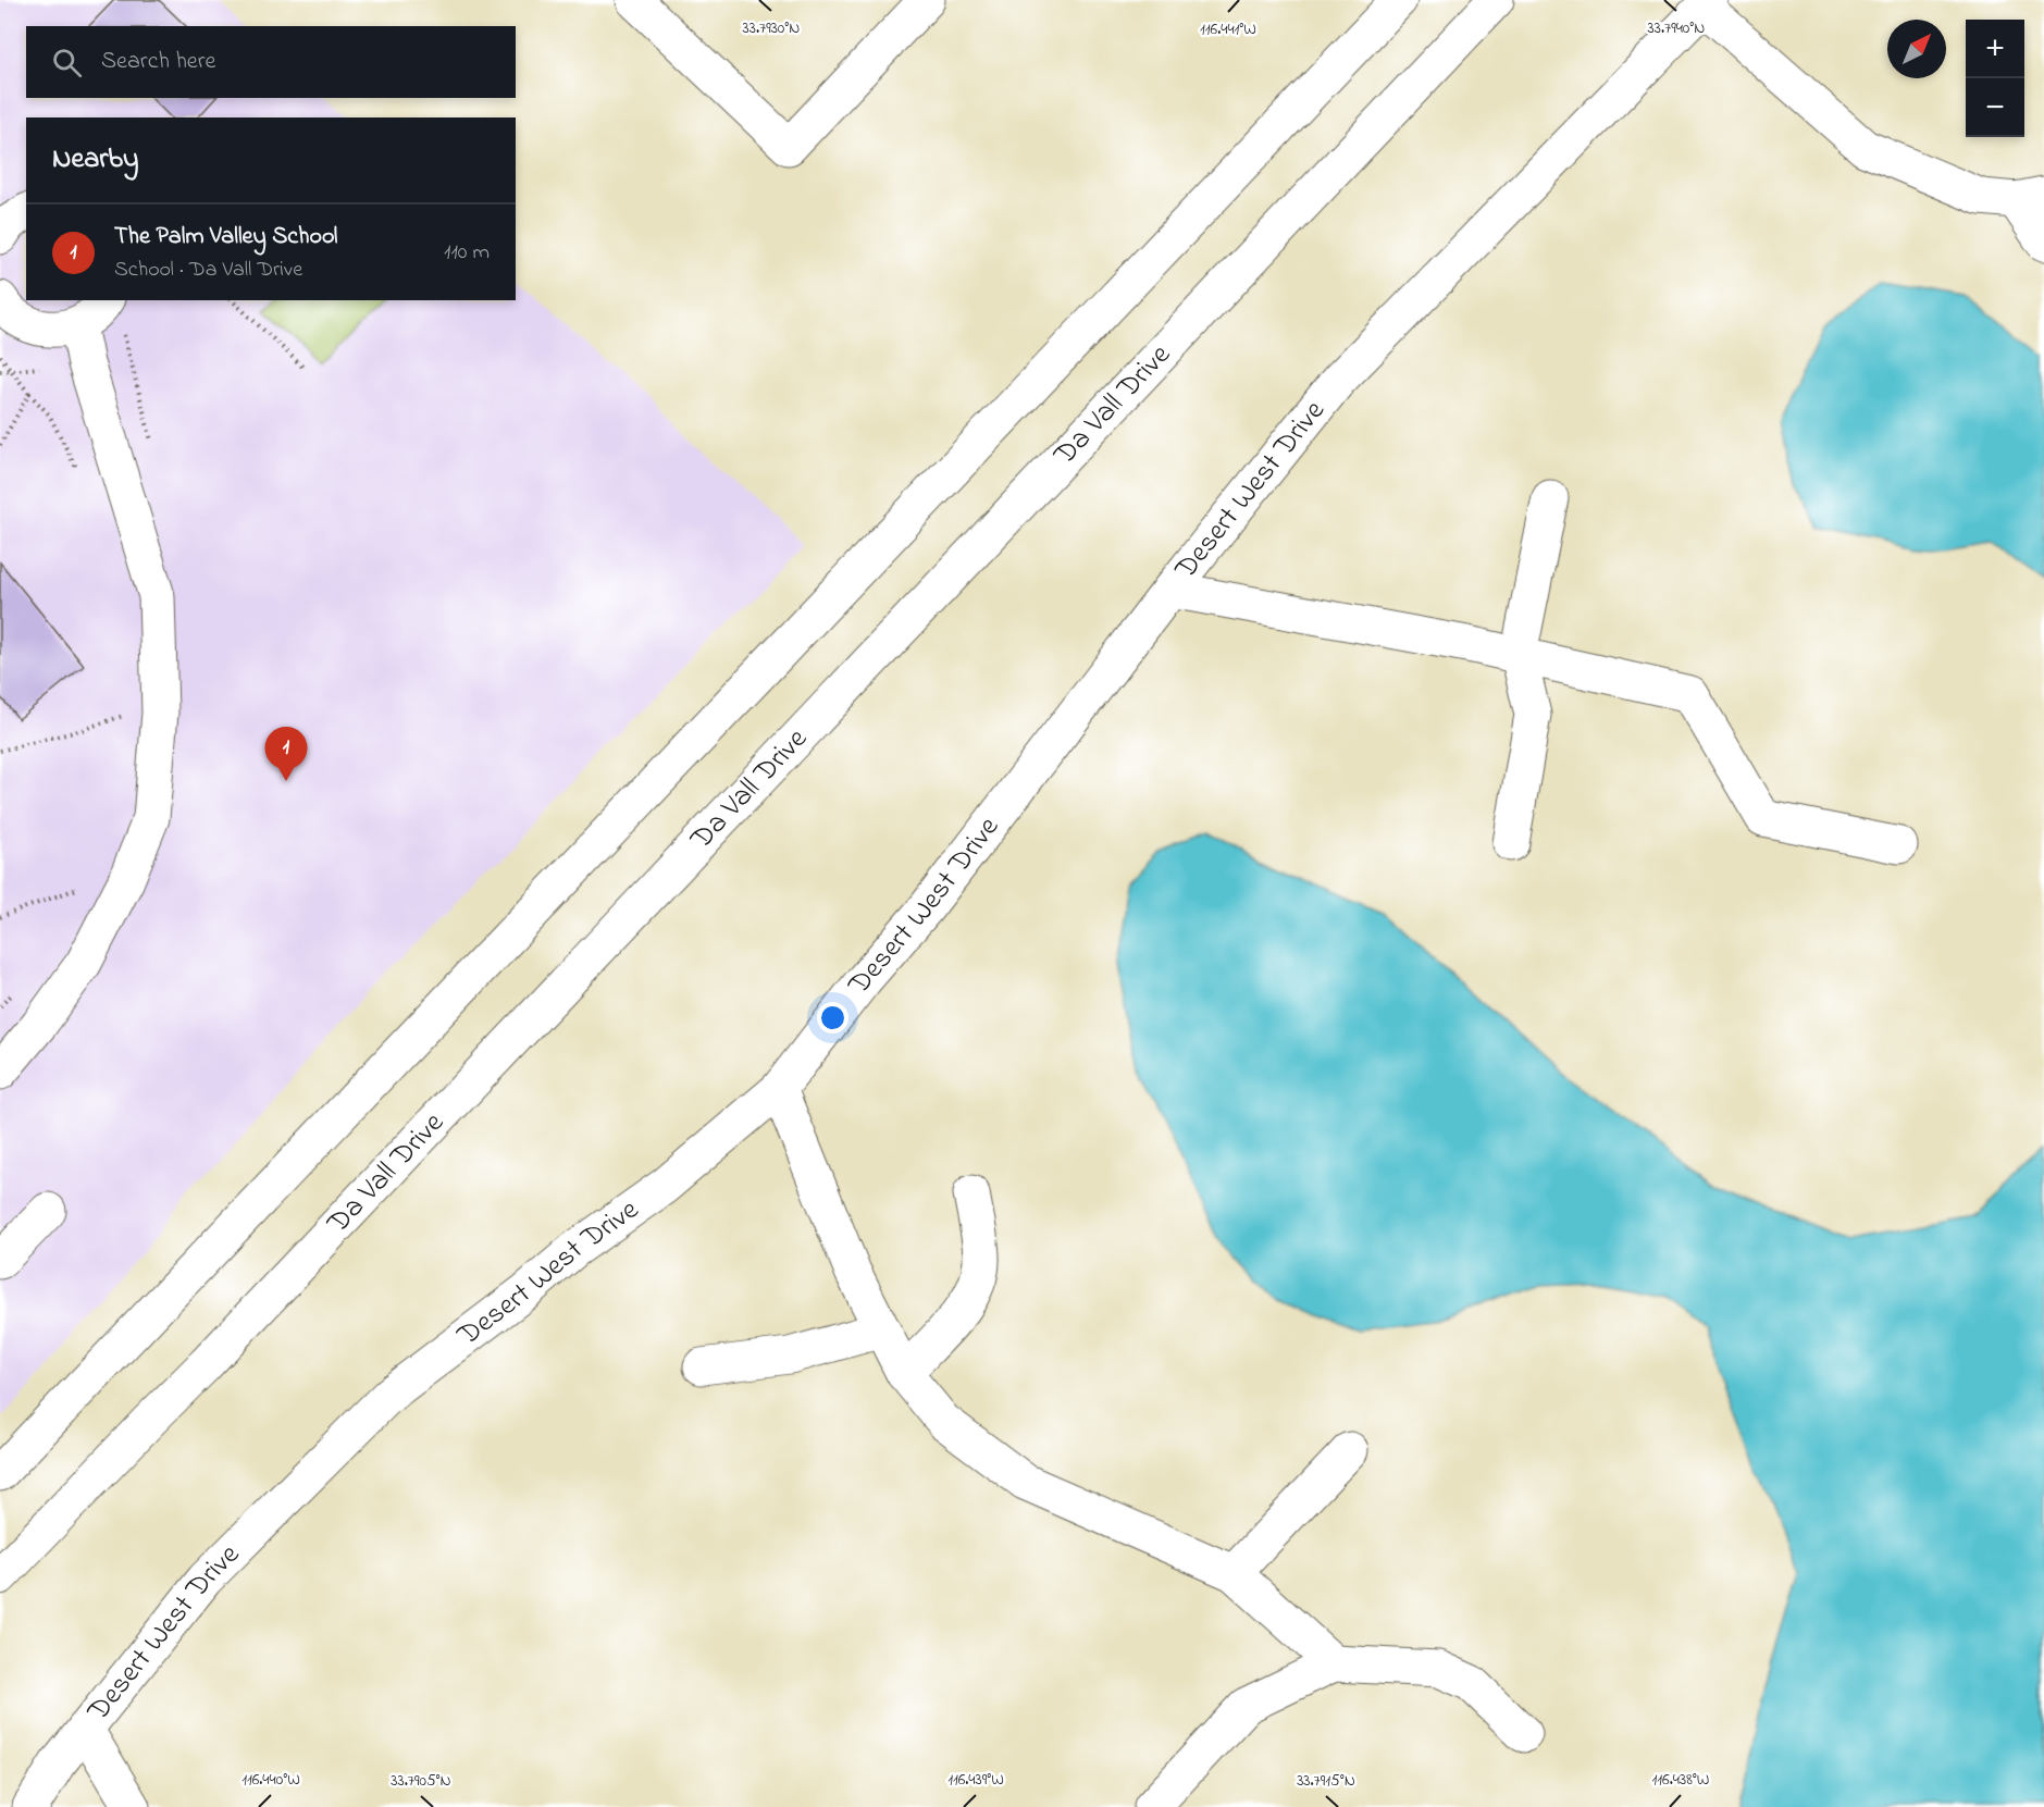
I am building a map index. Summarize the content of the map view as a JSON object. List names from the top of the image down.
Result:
{
  "streets": {
    "main road": ["Da Vall Drive", "Desert West Drive"]
  },
  "north": "top right",
  "page": {
    "map_buttons": ["+", "−"],
    "search": "Search here",
    "heading": "Nearby",
    "list": [
      {
        "mark": "1",
        "name": "The Palm Valley School",
        "note": "School · Da Vall Drive",
        "value": "110 m"
      }
    ],
    "pins": "1"
  },
  "coordinates": [
    "33.7930°N",
    "33.7940°N",
    "116.441°W",
    "116.440°W",
    "116.439°W",
    "116.438°W",
    "33.7905°N",
    "33.7915°N"
  ]
}
